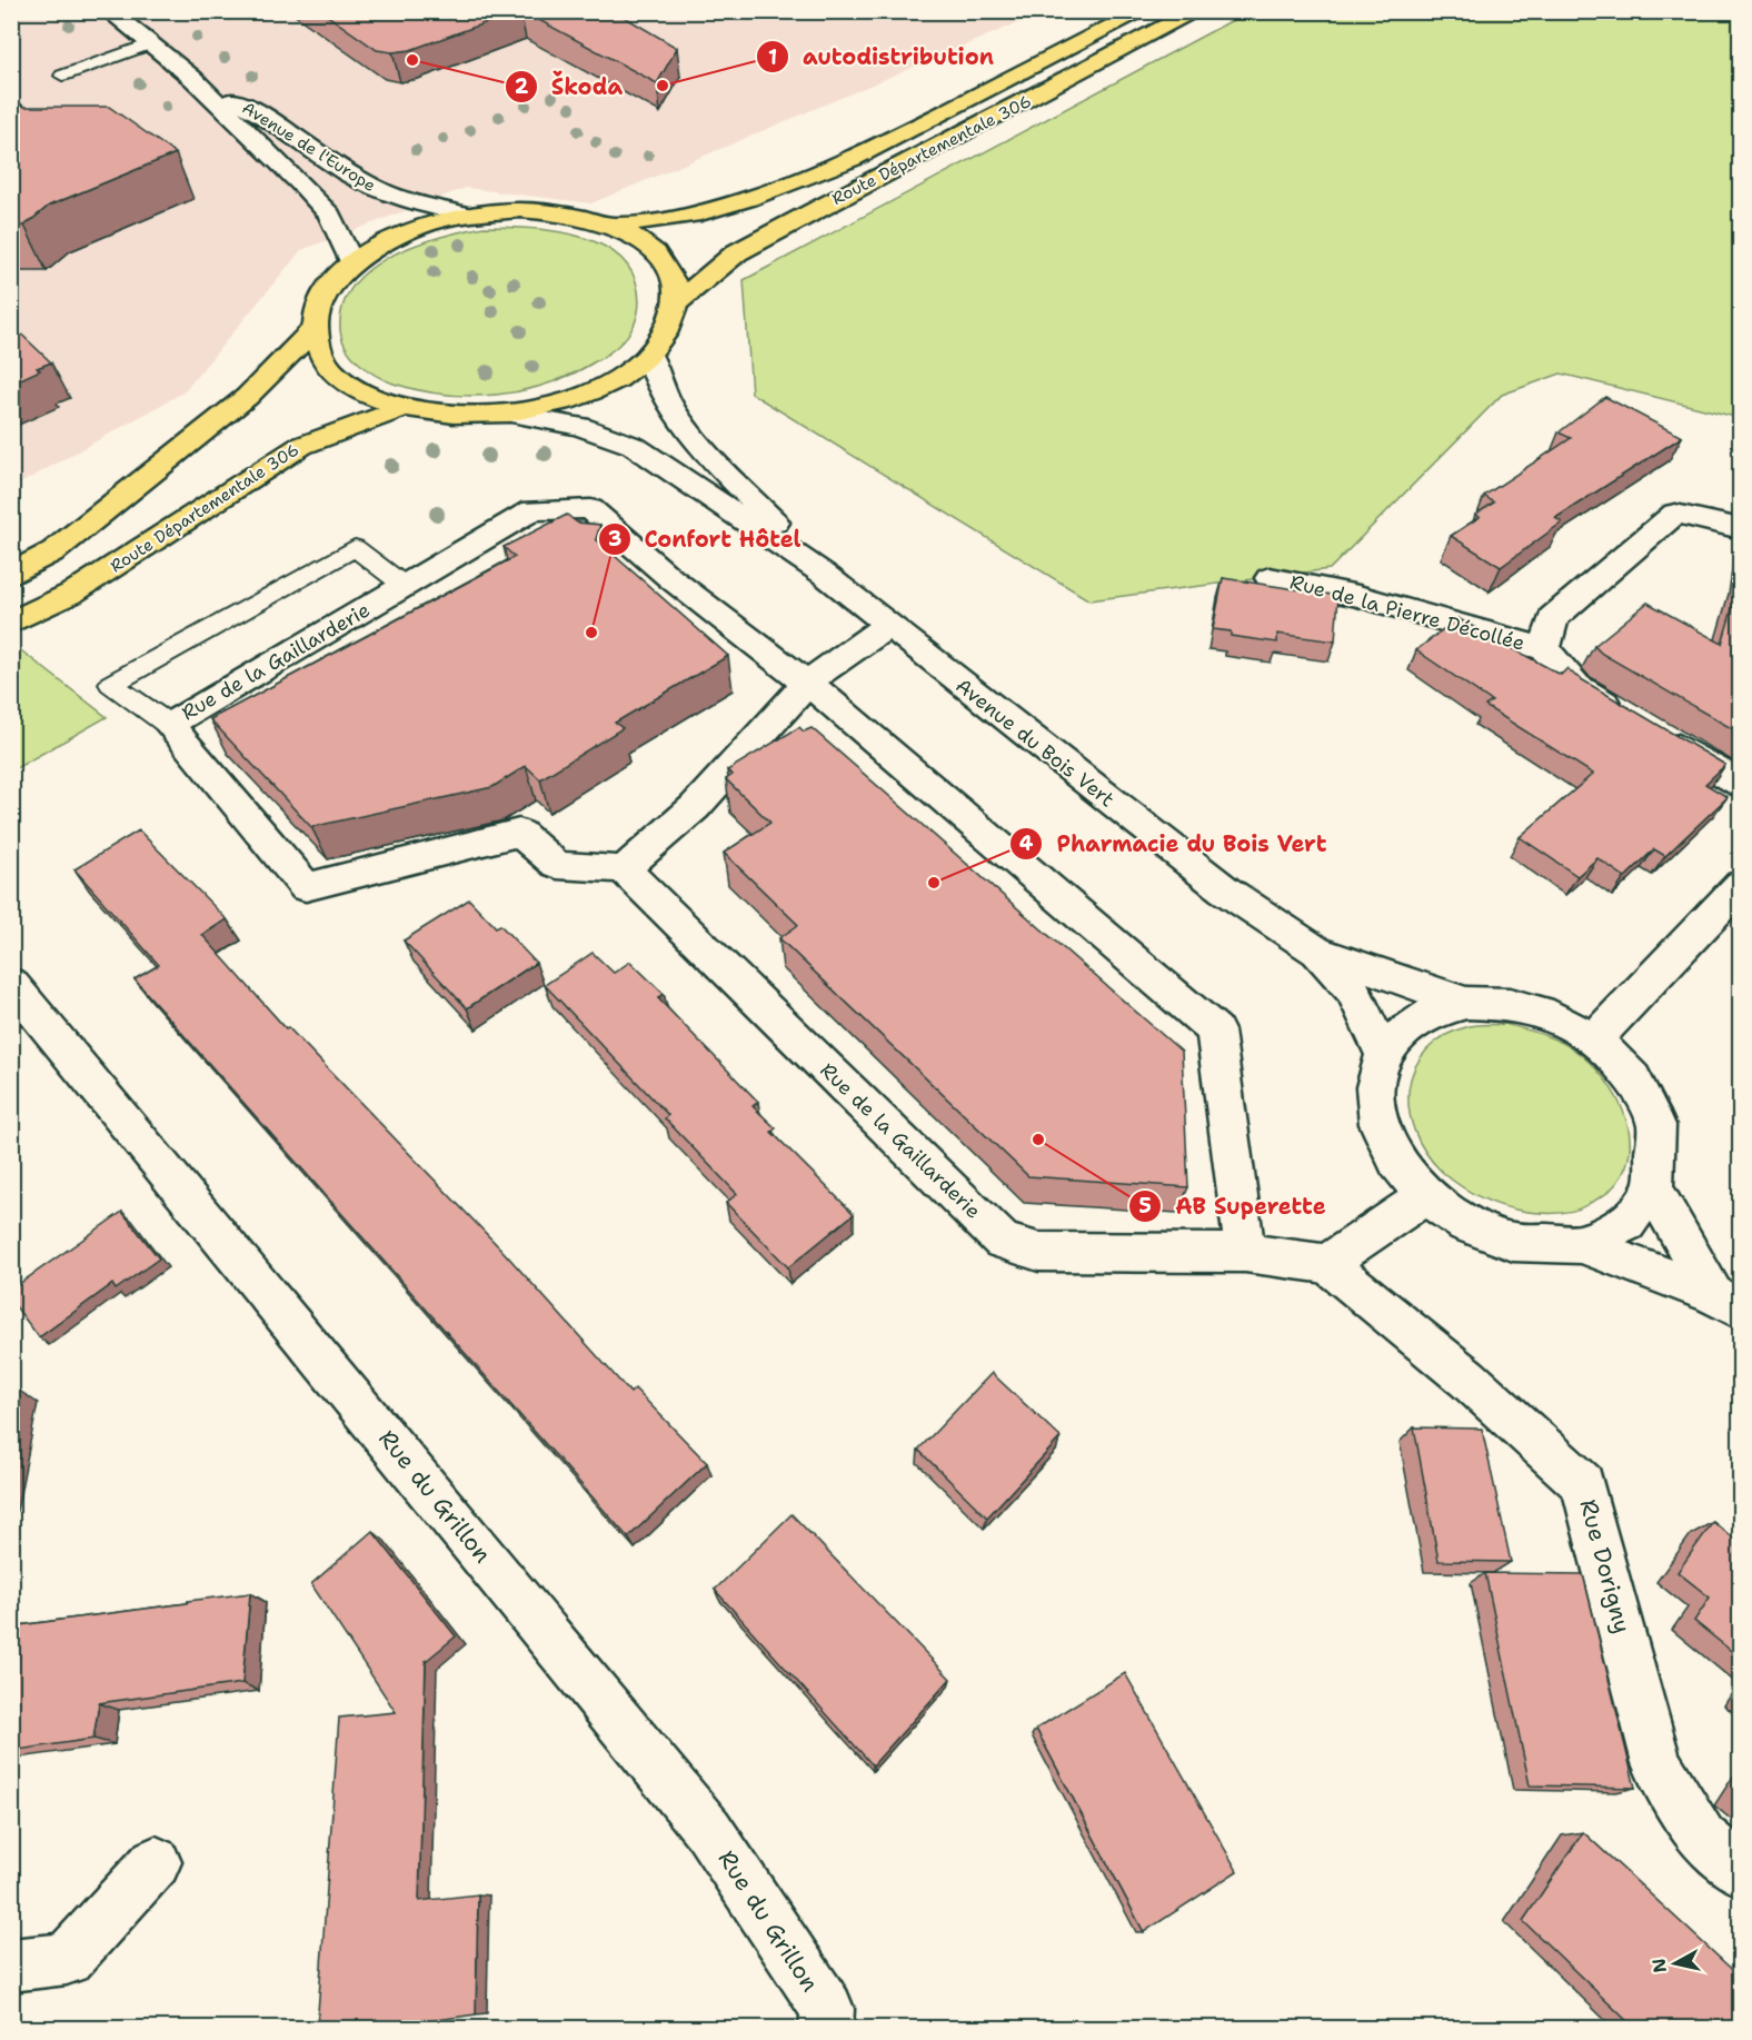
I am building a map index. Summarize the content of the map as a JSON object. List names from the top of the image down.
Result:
{
  "streets": {
    "main road": ["Route Départementale 306"],
    "street": [
      "Avenue de l'Europe",
      "Rue de la Pierre Décollée",
      "Rue de la Gaillarderie",
      "Avenue du Bois Vert",
      "Rue du Grillon",
      "Rue Dorigny"
    ]
  },
  "crossings": [
    ["Rue de la Gaillarderie", "Rue Dorigny"]
  ],
  "places": [
    "Škoda",
    "autodistribution",
    "Confort Hôtel",
    "Pharmacie du Bois Vert",
    "AB Superette"
  ],
  "north": "left"
}
